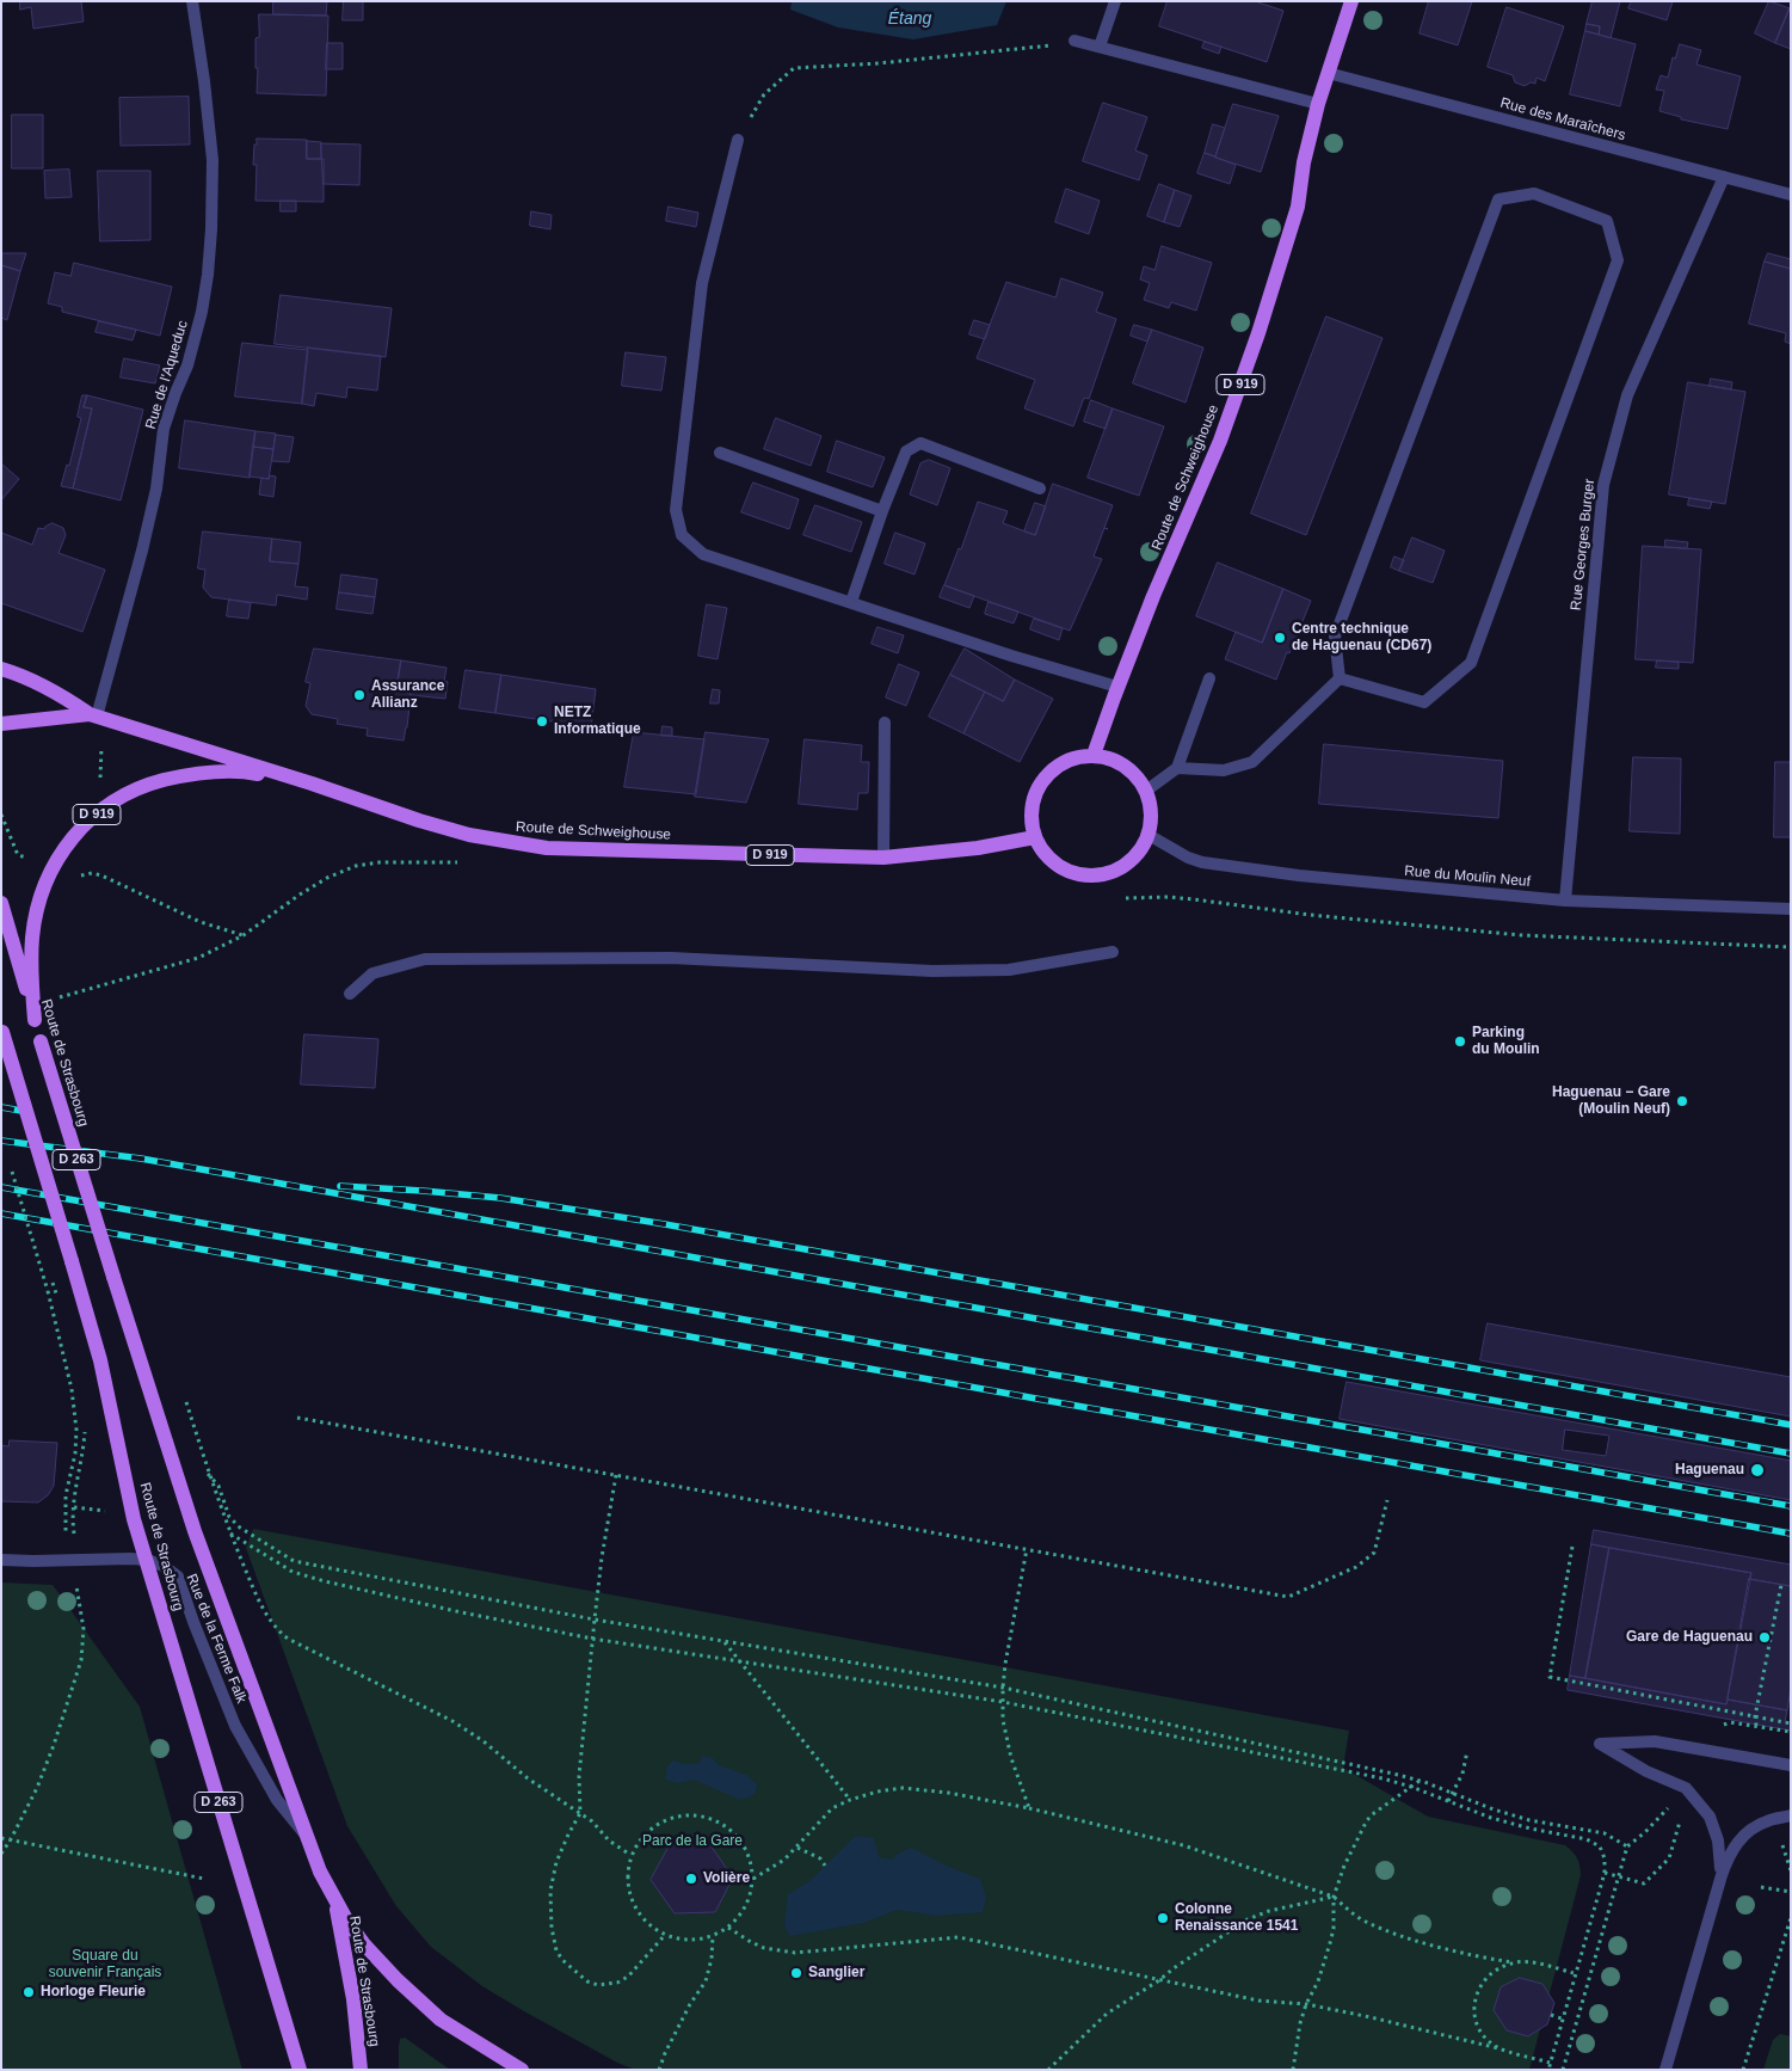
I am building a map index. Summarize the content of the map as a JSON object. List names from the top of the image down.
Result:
{
  "streets": {
    "main road": [
      "D 919",
      "Route de Schweighouse",
      "Route de Strasbourg",
      "D 263"
    ],
    "street": [
      "Rue des Maraîchers",
      "Rue de l'Aqueduc",
      "Rue Georges Burger",
      "Rue du Moulin Neuf",
      "Rue de la Ferme Falk"
    ]
  },
  "crossings": [
    ["Rue des Maraîchers", "Route de Schweighouse"],
    ["Rue des Maraîchers", "Rue Georges Burger"],
    ["Rue de l'Aqueduc", "D 919"],
    ["Rue de l'Aqueduc", "Route de Schweighouse"],
    ["D 919", "Route de Schweighouse"],
    ["D 919", "Route de Strasbourg"],
    ["Route de Schweighouse", "Rue du Moulin Neuf"],
    ["Rue Georges Burger", "Rue du Moulin Neuf"],
    ["Route de Strasbourg", "Rue de la Ferme Falk"]
  ],
  "water": ["Étang"],
  "parks": ["Parc de la Gare", "Square du souvenir Français"],
  "places": [
    "Centre technique de Haguenau (CD67)",
    "Assurance Allianz",
    "NETZ Informatique",
    "Parking du Moulin",
    "Haguenau − Gare (Moulin Neuf)",
    "Haguenau",
    "Gare de Haguenau",
    "Volière",
    "Colonne Renaissance 1541",
    "Sanglier",
    "Horloge Fleurie"
  ]
}
